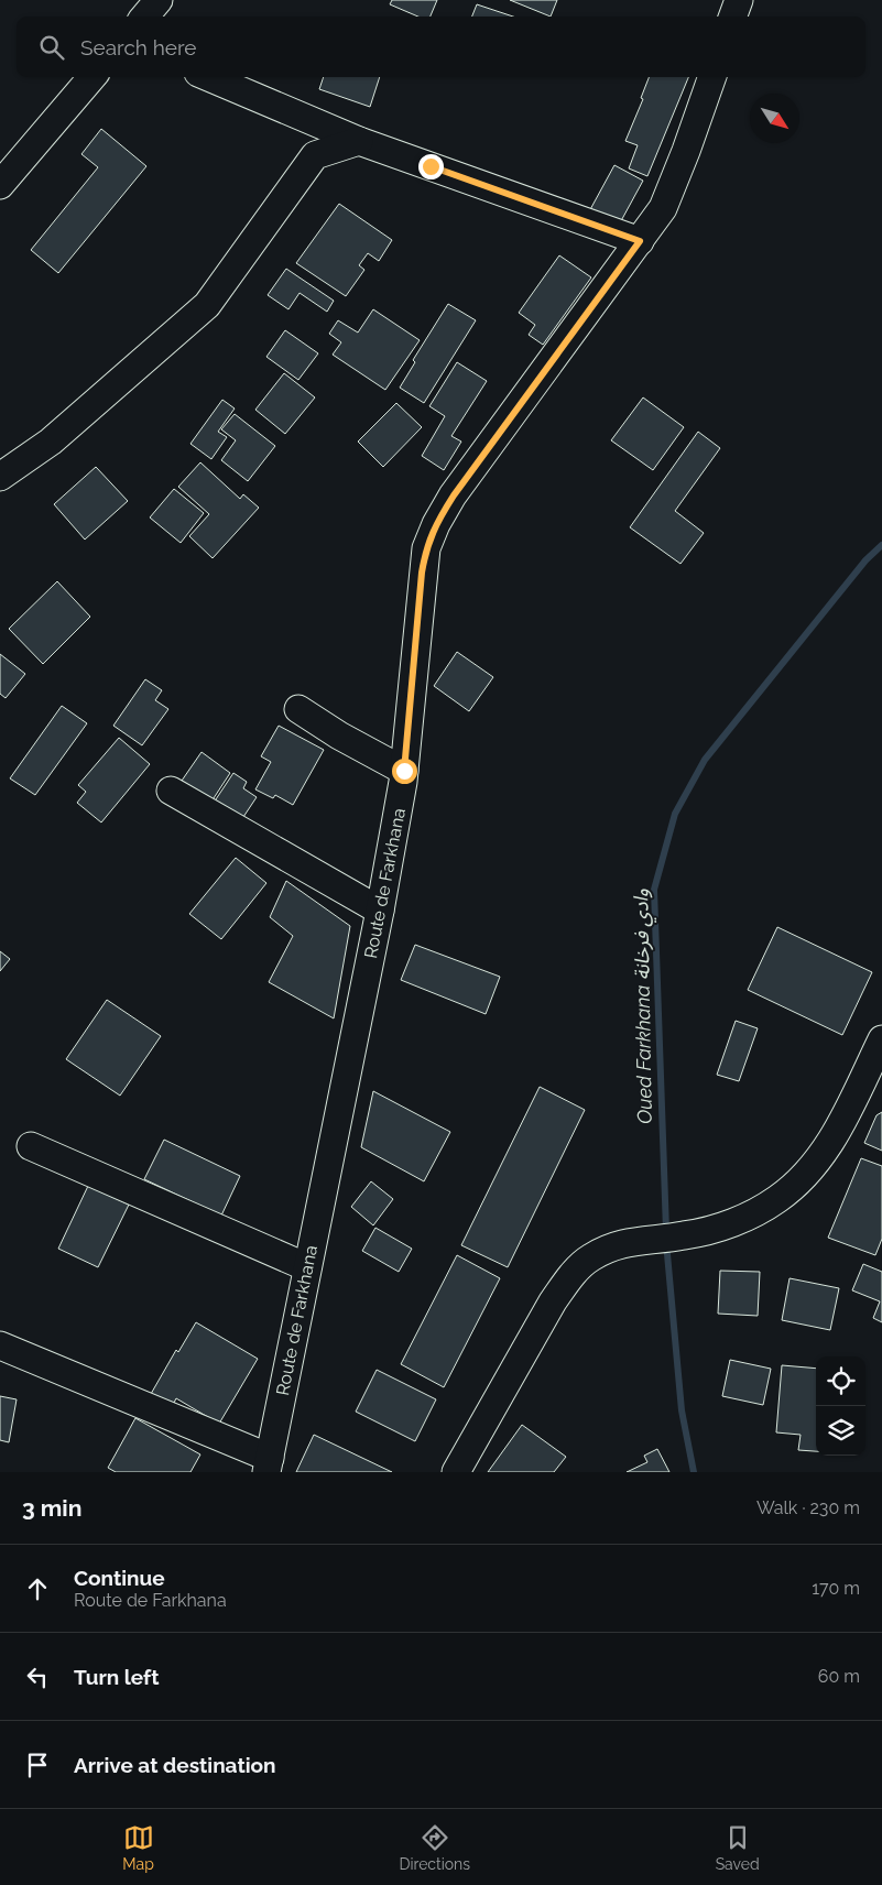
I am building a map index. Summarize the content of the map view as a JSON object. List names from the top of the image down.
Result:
{
  "streets": {
    "street": ["Route de Farkhana"]
  },
  "water": ["Oued Farkhana وادي فرخانة"],
  "north": "bottom right",
  "page": {
    "search": "Search here",
    "heading": ["3 min", "Walk · 230 m"],
    "list": [
      ["Continue", "Route de Farkhana", "170 m"],
      ["Turn left", "60 m"],
      "Arrive at destination"
    ],
    "nav": ["Map", "Directions", "Saved"]
  }
}
